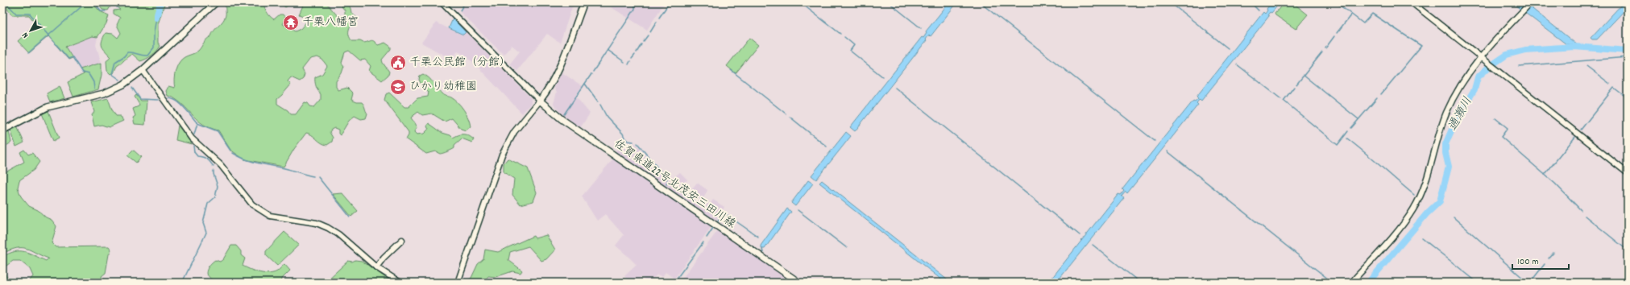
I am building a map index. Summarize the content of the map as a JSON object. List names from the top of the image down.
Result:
{
  "streets": {
    "main road": ["佐賀県道22号北茂安三田川線"]
  },
  "water": ["通瀬川"],
  "places": {
    "temple": ["千栗八幡宮"],
    "public building": ["千栗公民館（分館）"],
    "school or university": ["ひかり幼稚園"]
  },
  "scale_bar": "100 m",
  "north": "bottom left"
}
